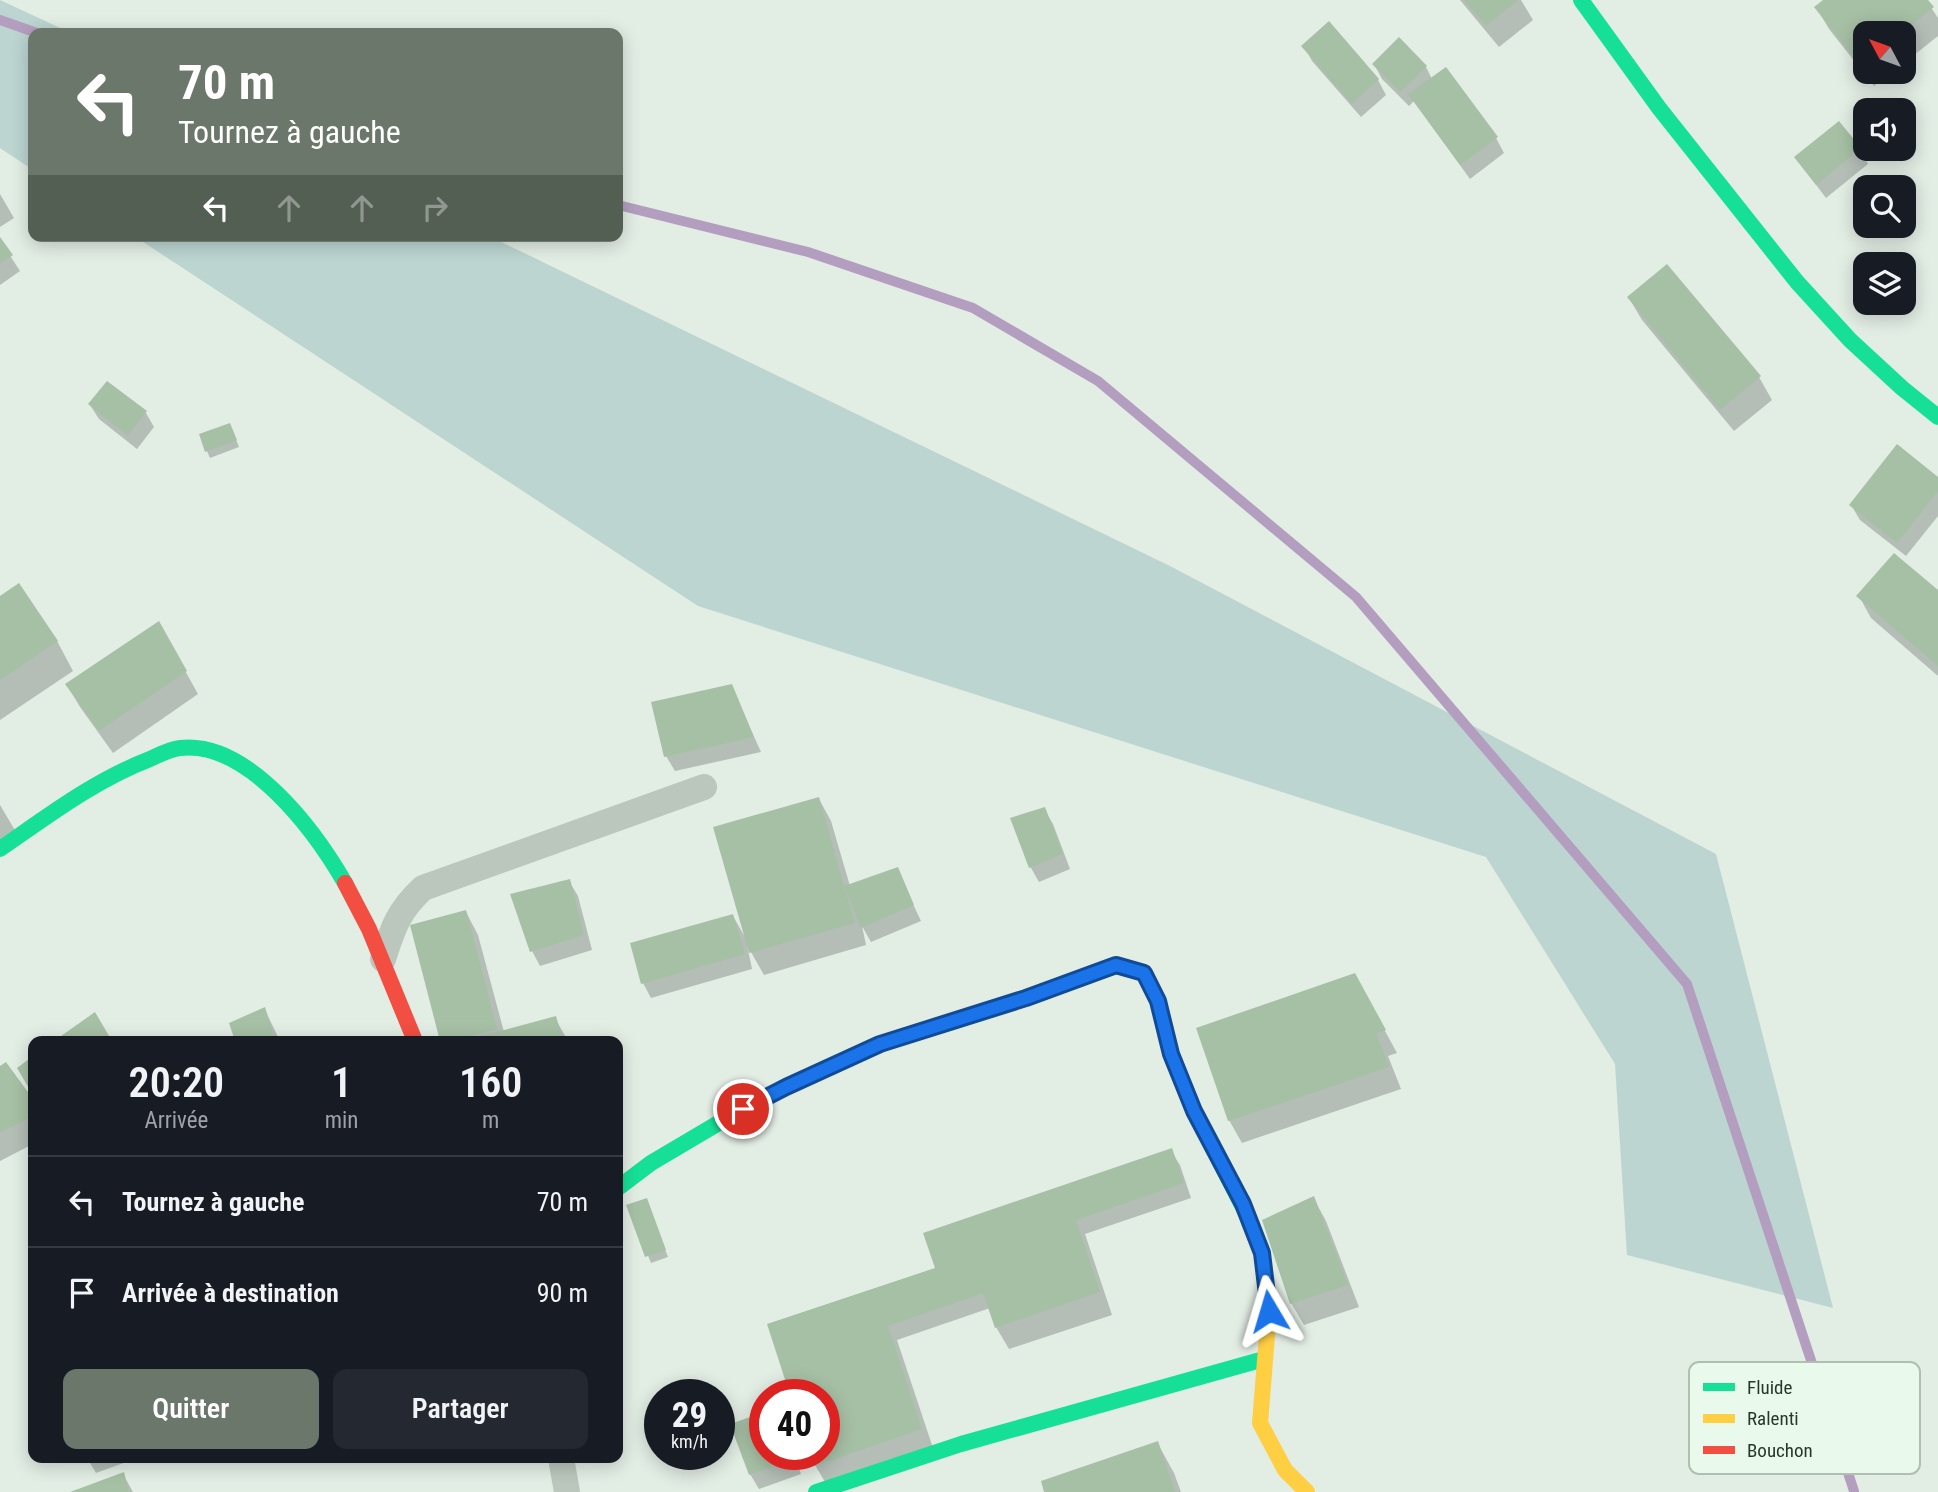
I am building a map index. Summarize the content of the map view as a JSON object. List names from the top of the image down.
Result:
{
  "legend": ["Fluide", "Ralenti", "Bouchon"],
  "north": "top left",
  "page": {
    "turn": ["70 m", "Tournez à gauche"],
    "eta": [
      "20:20",
      "Arrivée",
      "1",
      "min",
      "160",
      "m"
    ],
    "list": [
      {
        "name": "Tournez à gauche",
        "value": "70 m"
      },
      {
        "name": "Arrivée à destination",
        "value": "90 m"
      }
    ],
    "buttons": ["Quitter", "Partager"],
    "speed": "29 km/h",
    "limit": "40"
  }
}
